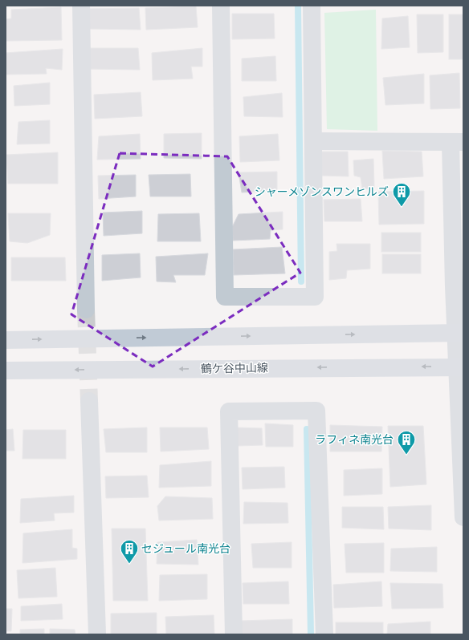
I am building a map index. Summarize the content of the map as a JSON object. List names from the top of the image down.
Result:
{
  "streets": {
    "street": ["鶴ケ谷中山線"]
  },
  "places": {
    "building": ["シャーメゾンスワンヒルズ", "ラフィネ南光台", "セジュール南光台"]
  }
}
